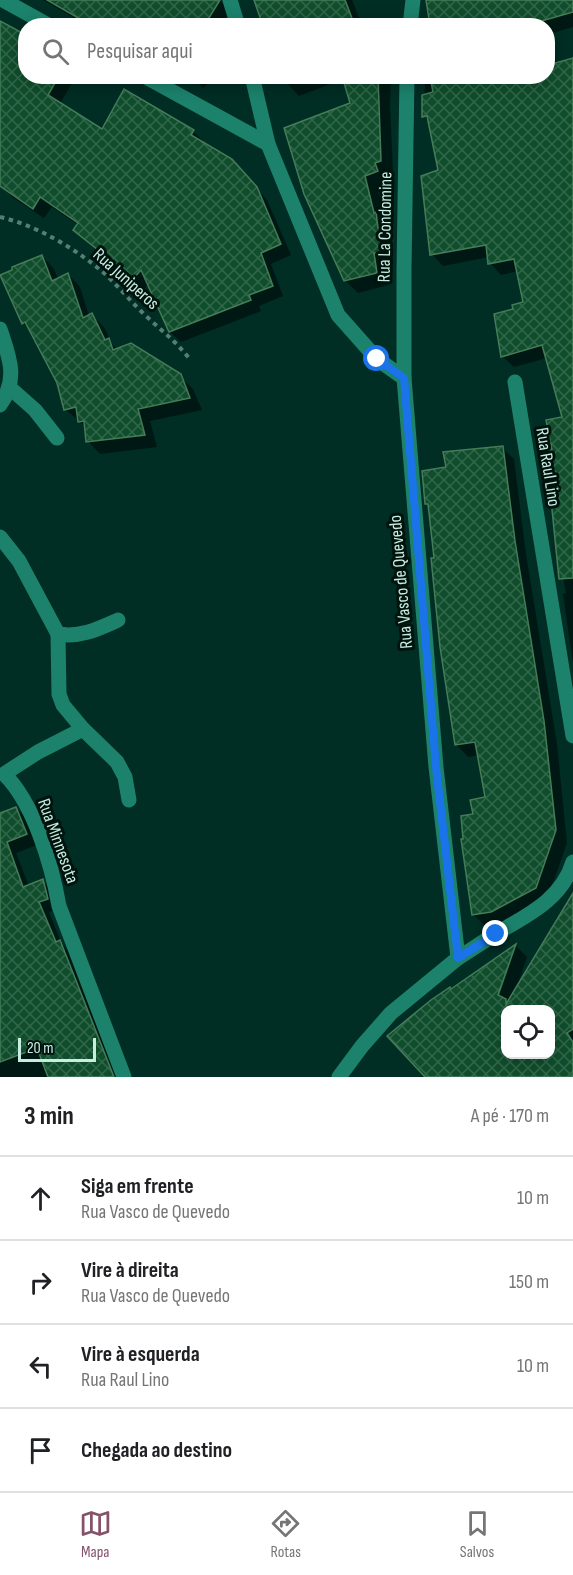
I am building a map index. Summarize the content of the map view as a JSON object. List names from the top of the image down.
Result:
{
  "streets": {
    "street": [
      "Rua La Condomine",
      "Rua Raul Lino",
      "Rua Vasco de Quevedo",
      "Rua Minnesota"
    ],
    "path": ["Rua Juniperos"]
  },
  "crossings": [
    ["Rua La Condomine", "Rua Vasco de Quevedo"]
  ],
  "scale_bar": "20 m",
  "page": {
    "search": "Pesquisar aqui",
    "scale": "20 m",
    "heading": ["3 min", "A pé · 170 m"],
    "list": [
      ["Siga em frente", "Rua Vasco de Quevedo", "10 m"],
      ["Vire à direita", "Rua Vasco de Quevedo", "150 m"],
      ["Vire à esquerda", "Rua Raul Lino", "10 m"],
      "Chegada ao destino"
    ],
    "nav": ["Mapa", "Rotas", "Salvos"]
  }
}
